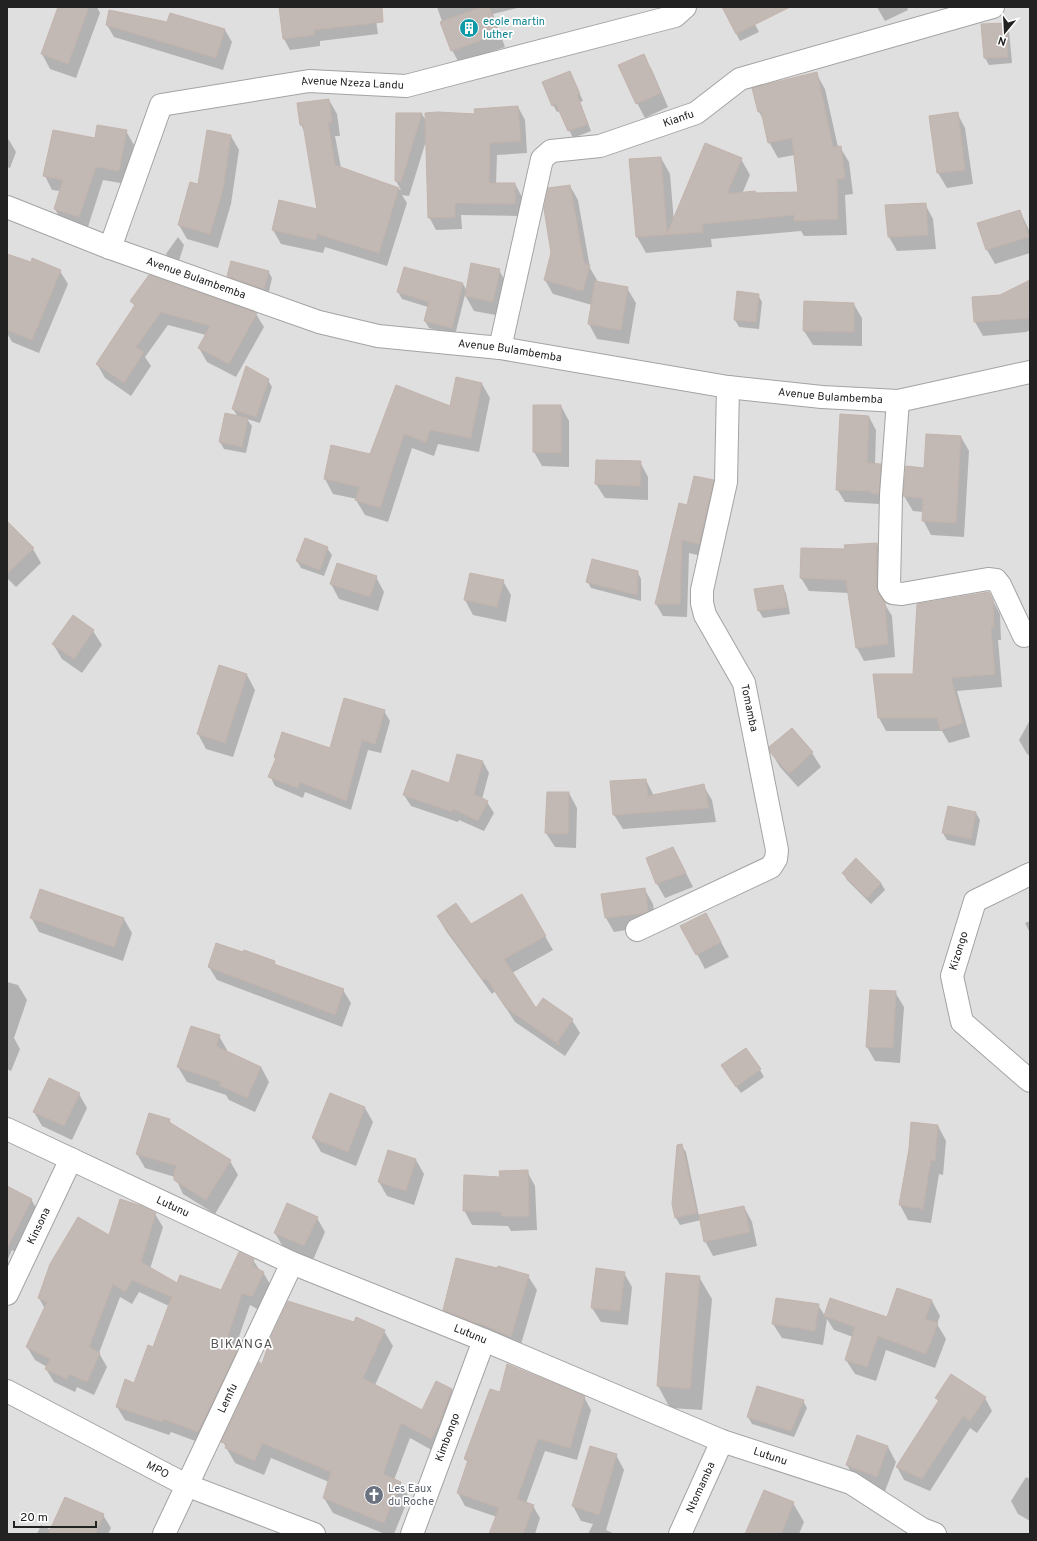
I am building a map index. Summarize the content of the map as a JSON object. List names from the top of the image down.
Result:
{
  "streets": {
    "street": [
      "Avenue Nzeza Landu",
      "Kianfu",
      "Avenue Bulambemba",
      "Tomamba",
      "Kizongo",
      "Lutunu",
      "Kinsona",
      "Lemfu",
      "Kimbongo",
      "MPO",
      "Ntomamba"
    ]
  },
  "crossings": [
    ["Avenue Nzeza Landu", "Avenue Bulambemba"],
    ["Kianfu", "Avenue Bulambemba"],
    ["Avenue Bulambemba", "Tomamba"],
    ["Lutunu", "Kinsona"],
    ["Lutunu", "Lemfu"],
    ["Lutunu", "Kimbongo"],
    ["Lutunu", "Ntomamba"],
    ["Lemfu", "MPO"]
  ],
  "districts": ["BIKANGA"],
  "places": {
    "building": ["ecole martin luther"],
    "church": ["Les Eaux du Roche"]
  },
  "scale_bar": "20 m",
  "north": "bottom"
}
